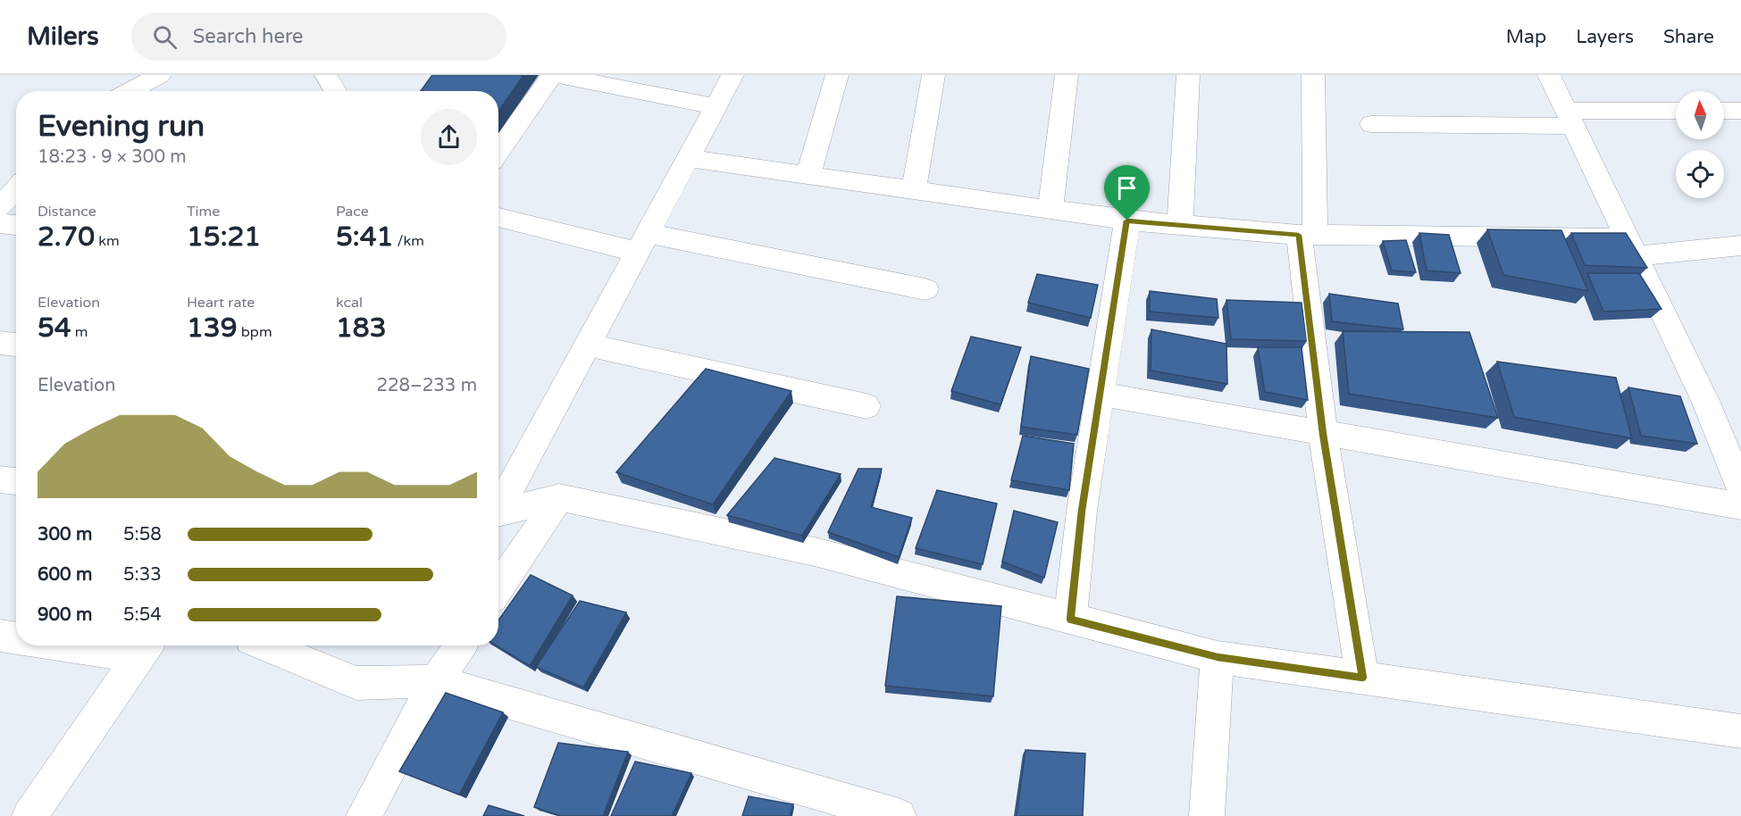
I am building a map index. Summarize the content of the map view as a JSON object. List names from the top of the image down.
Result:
{
  "north": "top",
  "page": {
    "header": "Milers",
    "search": "Search here",
    "nav": ["Map", "Layers", "Share"],
    "heading": ["Evening run", "18:23 · 9 × 300 m"],
    "stats": [
      ["Distance", "2.70 km"],
      ["Time", "15:21"],
      ["Pace", "5:41 /km"],
      ["Elevation", "54 m"],
      ["Heart rate", "139 bpm"],
      ["kcal", "183"]
    ],
    "chart": ["Elevation", "228–233 m"],
    "list": [
      {
        "name": "300 m",
        "note": "5:58"
      },
      {
        "name": "600 m",
        "note": "5:33"
      },
      {
        "name": "900 m",
        "note": "5:54"
      }
    ]
  }
}
